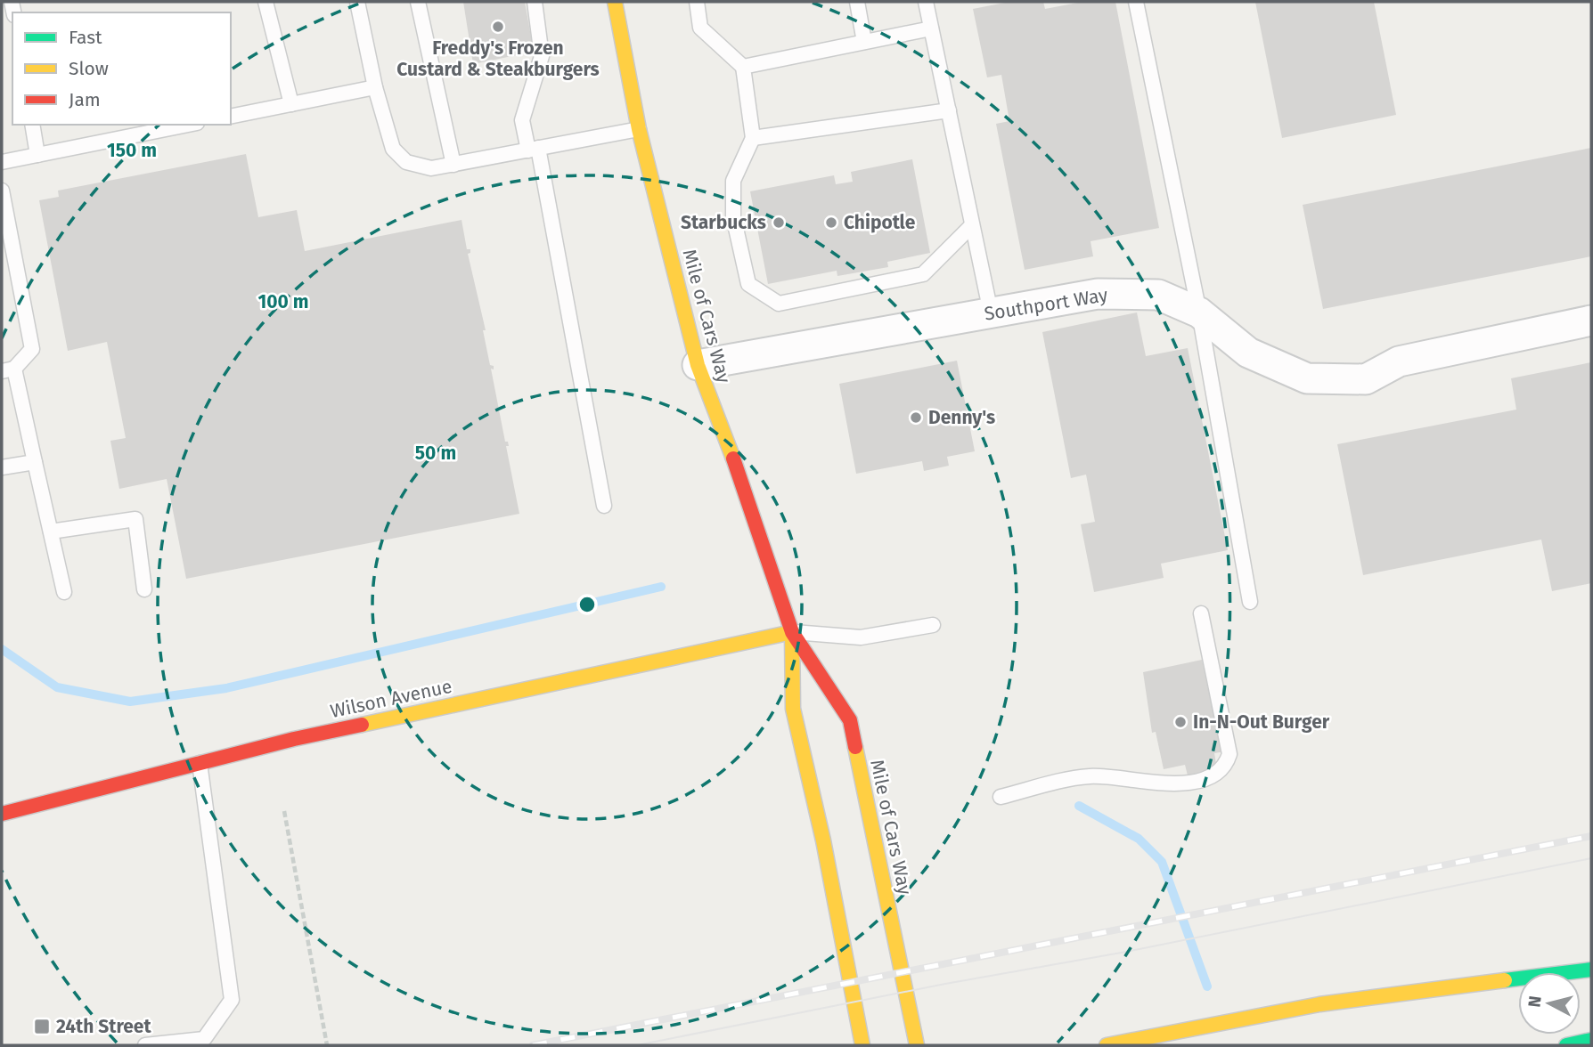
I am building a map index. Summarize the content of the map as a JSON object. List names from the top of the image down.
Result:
{
  "streets": {
    "main road": ["Mile of Cars Way", "Wilson Avenue"],
    "street": ["Southport Way"]
  },
  "crossings": [
    ["Southport Way", "Mile of Cars Way"],
    ["Mile of Cars Way", "Wilson Avenue"]
  ],
  "places": {
    "other": [
      "Freddy's Frozen Custard & Steakburgers",
      "Starbucks",
      "Chipotle",
      "Denny's",
      "In-N-Out Burger"
    ],
    "transit": ["24th Street"]
  },
  "legend": ["Fast", "Slow", "Jam"],
  "north": "left",
  "rings": ["150 m", "100 m", "50 m"]
}
